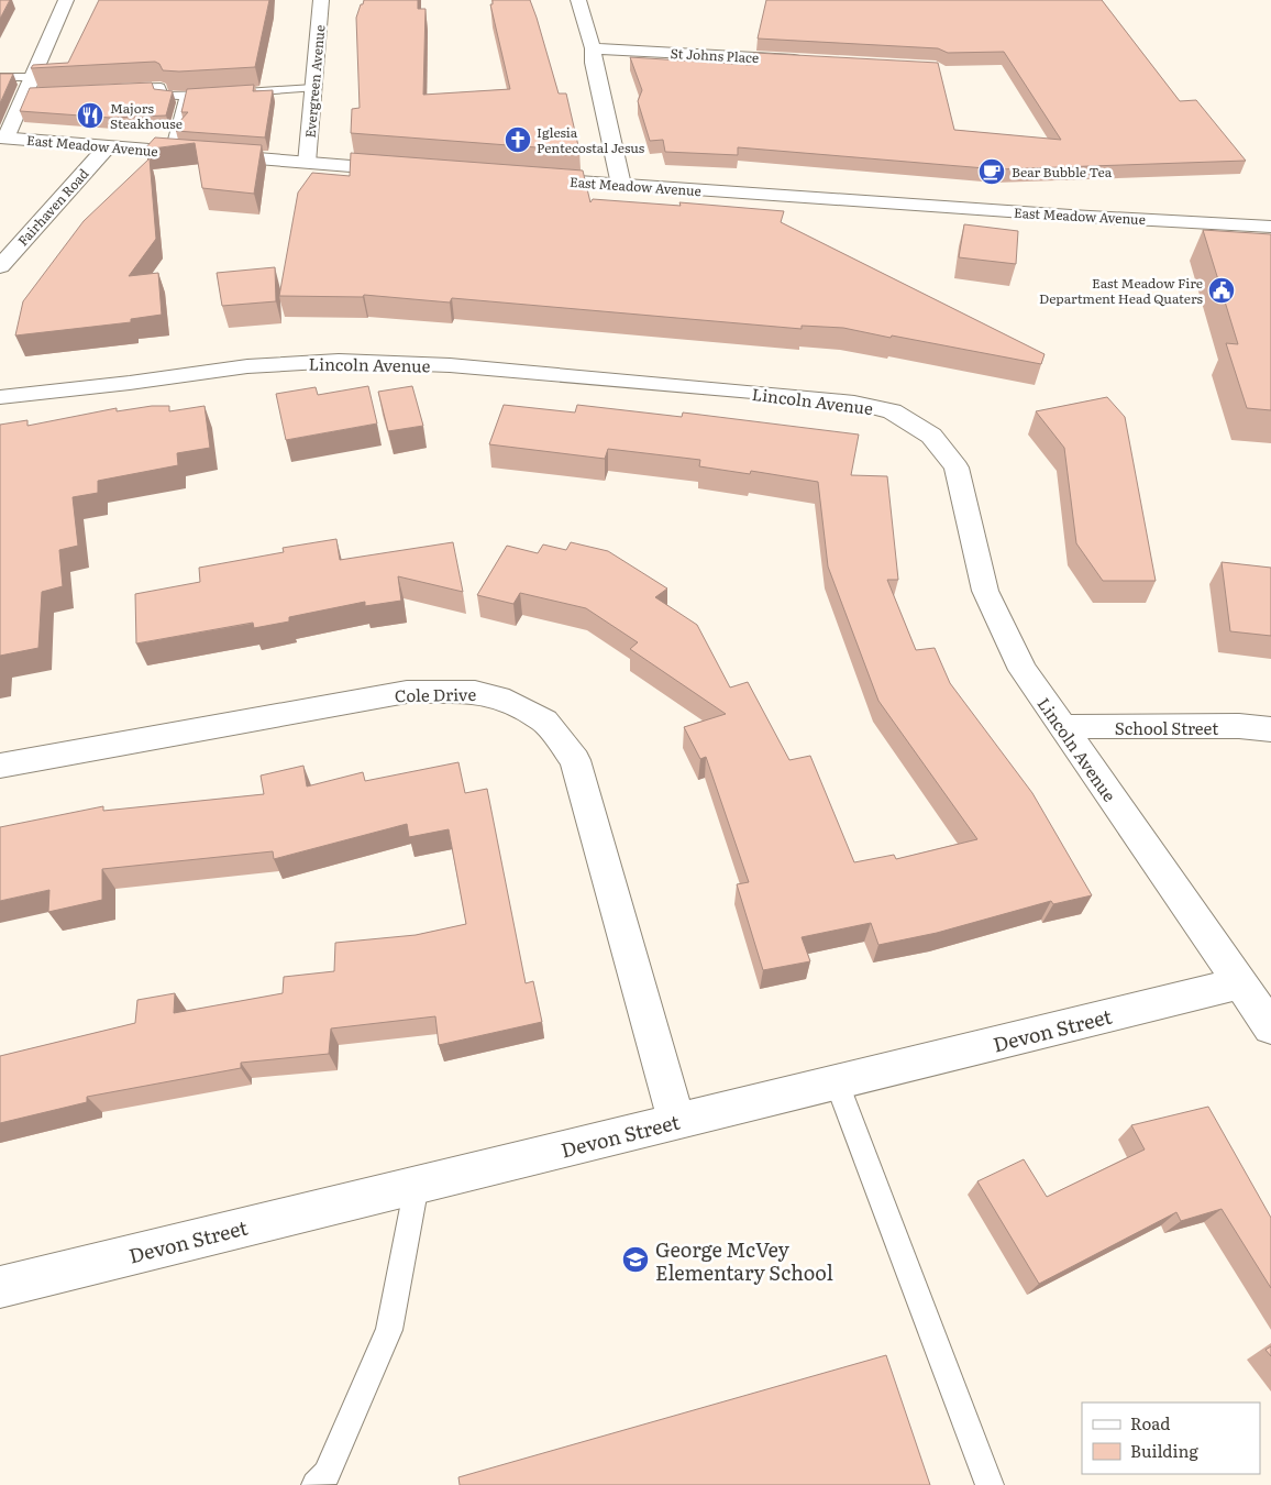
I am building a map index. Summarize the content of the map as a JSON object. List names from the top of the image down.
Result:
{
  "streets": {
    "street": [
      "St Johns Place",
      "Evergreen Avenue",
      "East Meadow Avenue",
      "Fairhaven Road",
      "Lincoln Avenue",
      "Cole Drive",
      "School Street",
      "Devon Street"
    ]
  },
  "crossings": [
    ["Evergreen Avenue", "East Meadow Avenue"],
    ["East Meadow Avenue", "Fairhaven Road"],
    ["Lincoln Avenue", "School Street"],
    ["Lincoln Avenue", "Devon Street"],
    ["Cole Drive", "Devon Street"]
  ],
  "places": {
    "restaurant": ["Majors Steakhouse"],
    "church": ["Iglesia Pentecostal Jesus"],
    "cafe": ["Bear Bubble Tea"],
    "public building": ["East Meadow Fire Department Head Quaters"],
    "school or university": ["George McVey Elementary School"]
  },
  "legend": ["Road", "Building"]
}
